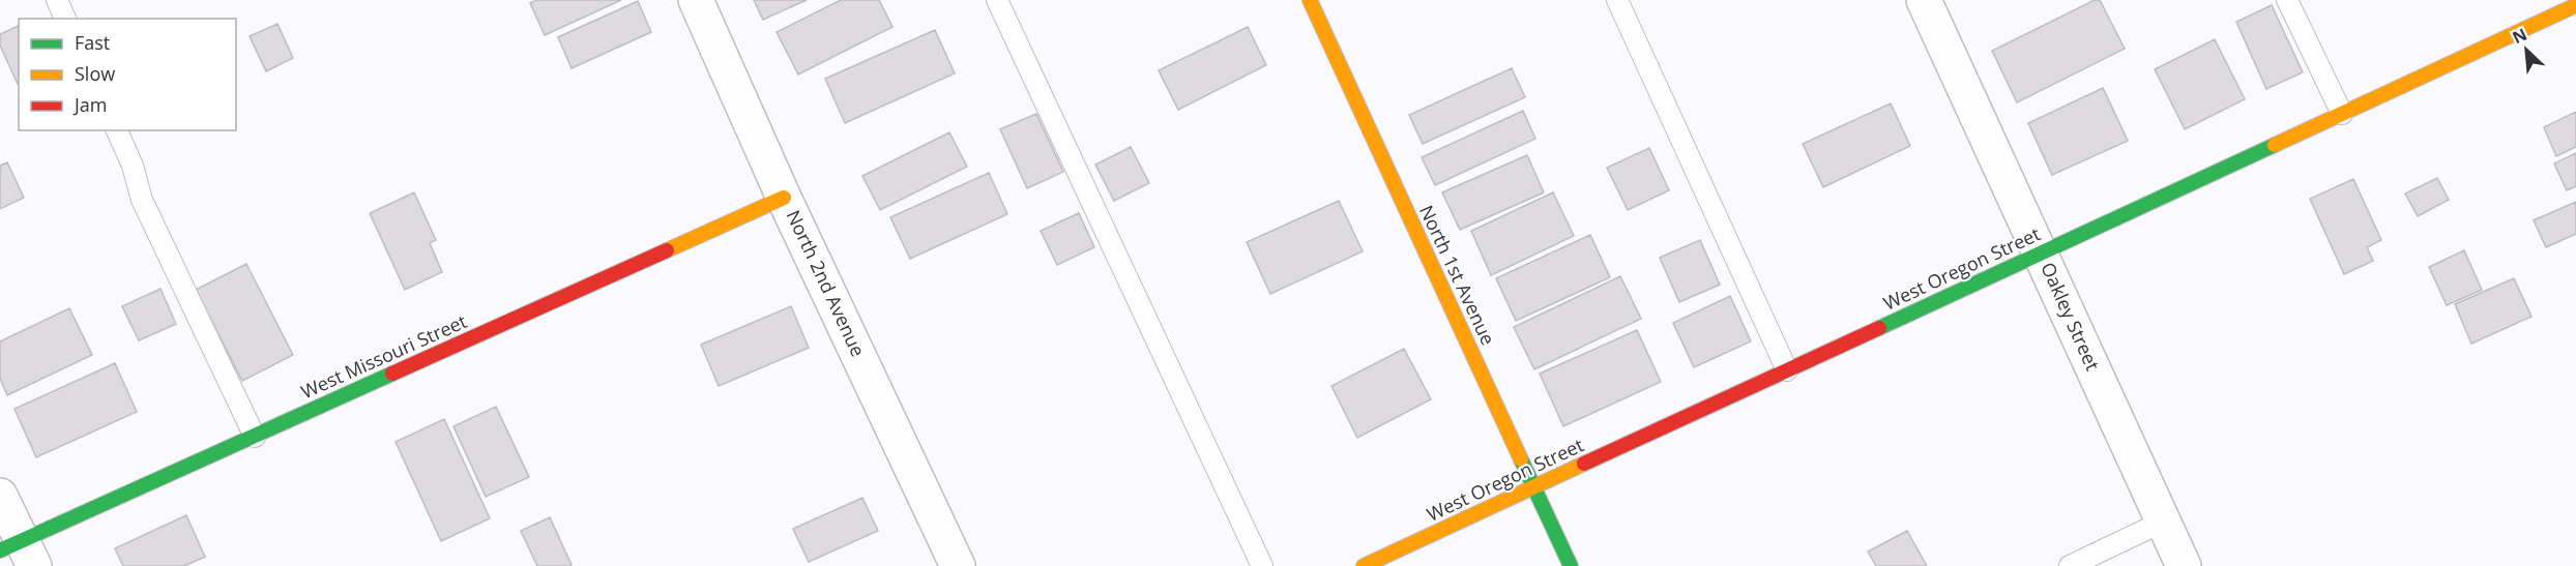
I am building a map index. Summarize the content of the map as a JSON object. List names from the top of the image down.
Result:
{
  "streets": {
    "street": [
      "West Oregon Street",
      "North 1st Avenue",
      "North 2nd Avenue",
      "Oakley Street",
      "West Missouri Street"
    ]
  },
  "crossings": [
    ["West Oregon Street", "North 1st Avenue"],
    ["West Oregon Street", "Oakley Street"],
    ["North 2nd Avenue", "West Missouri Street"]
  ],
  "legend": ["Fast", "Slow", "Jam"],
  "north": "top left"
}
